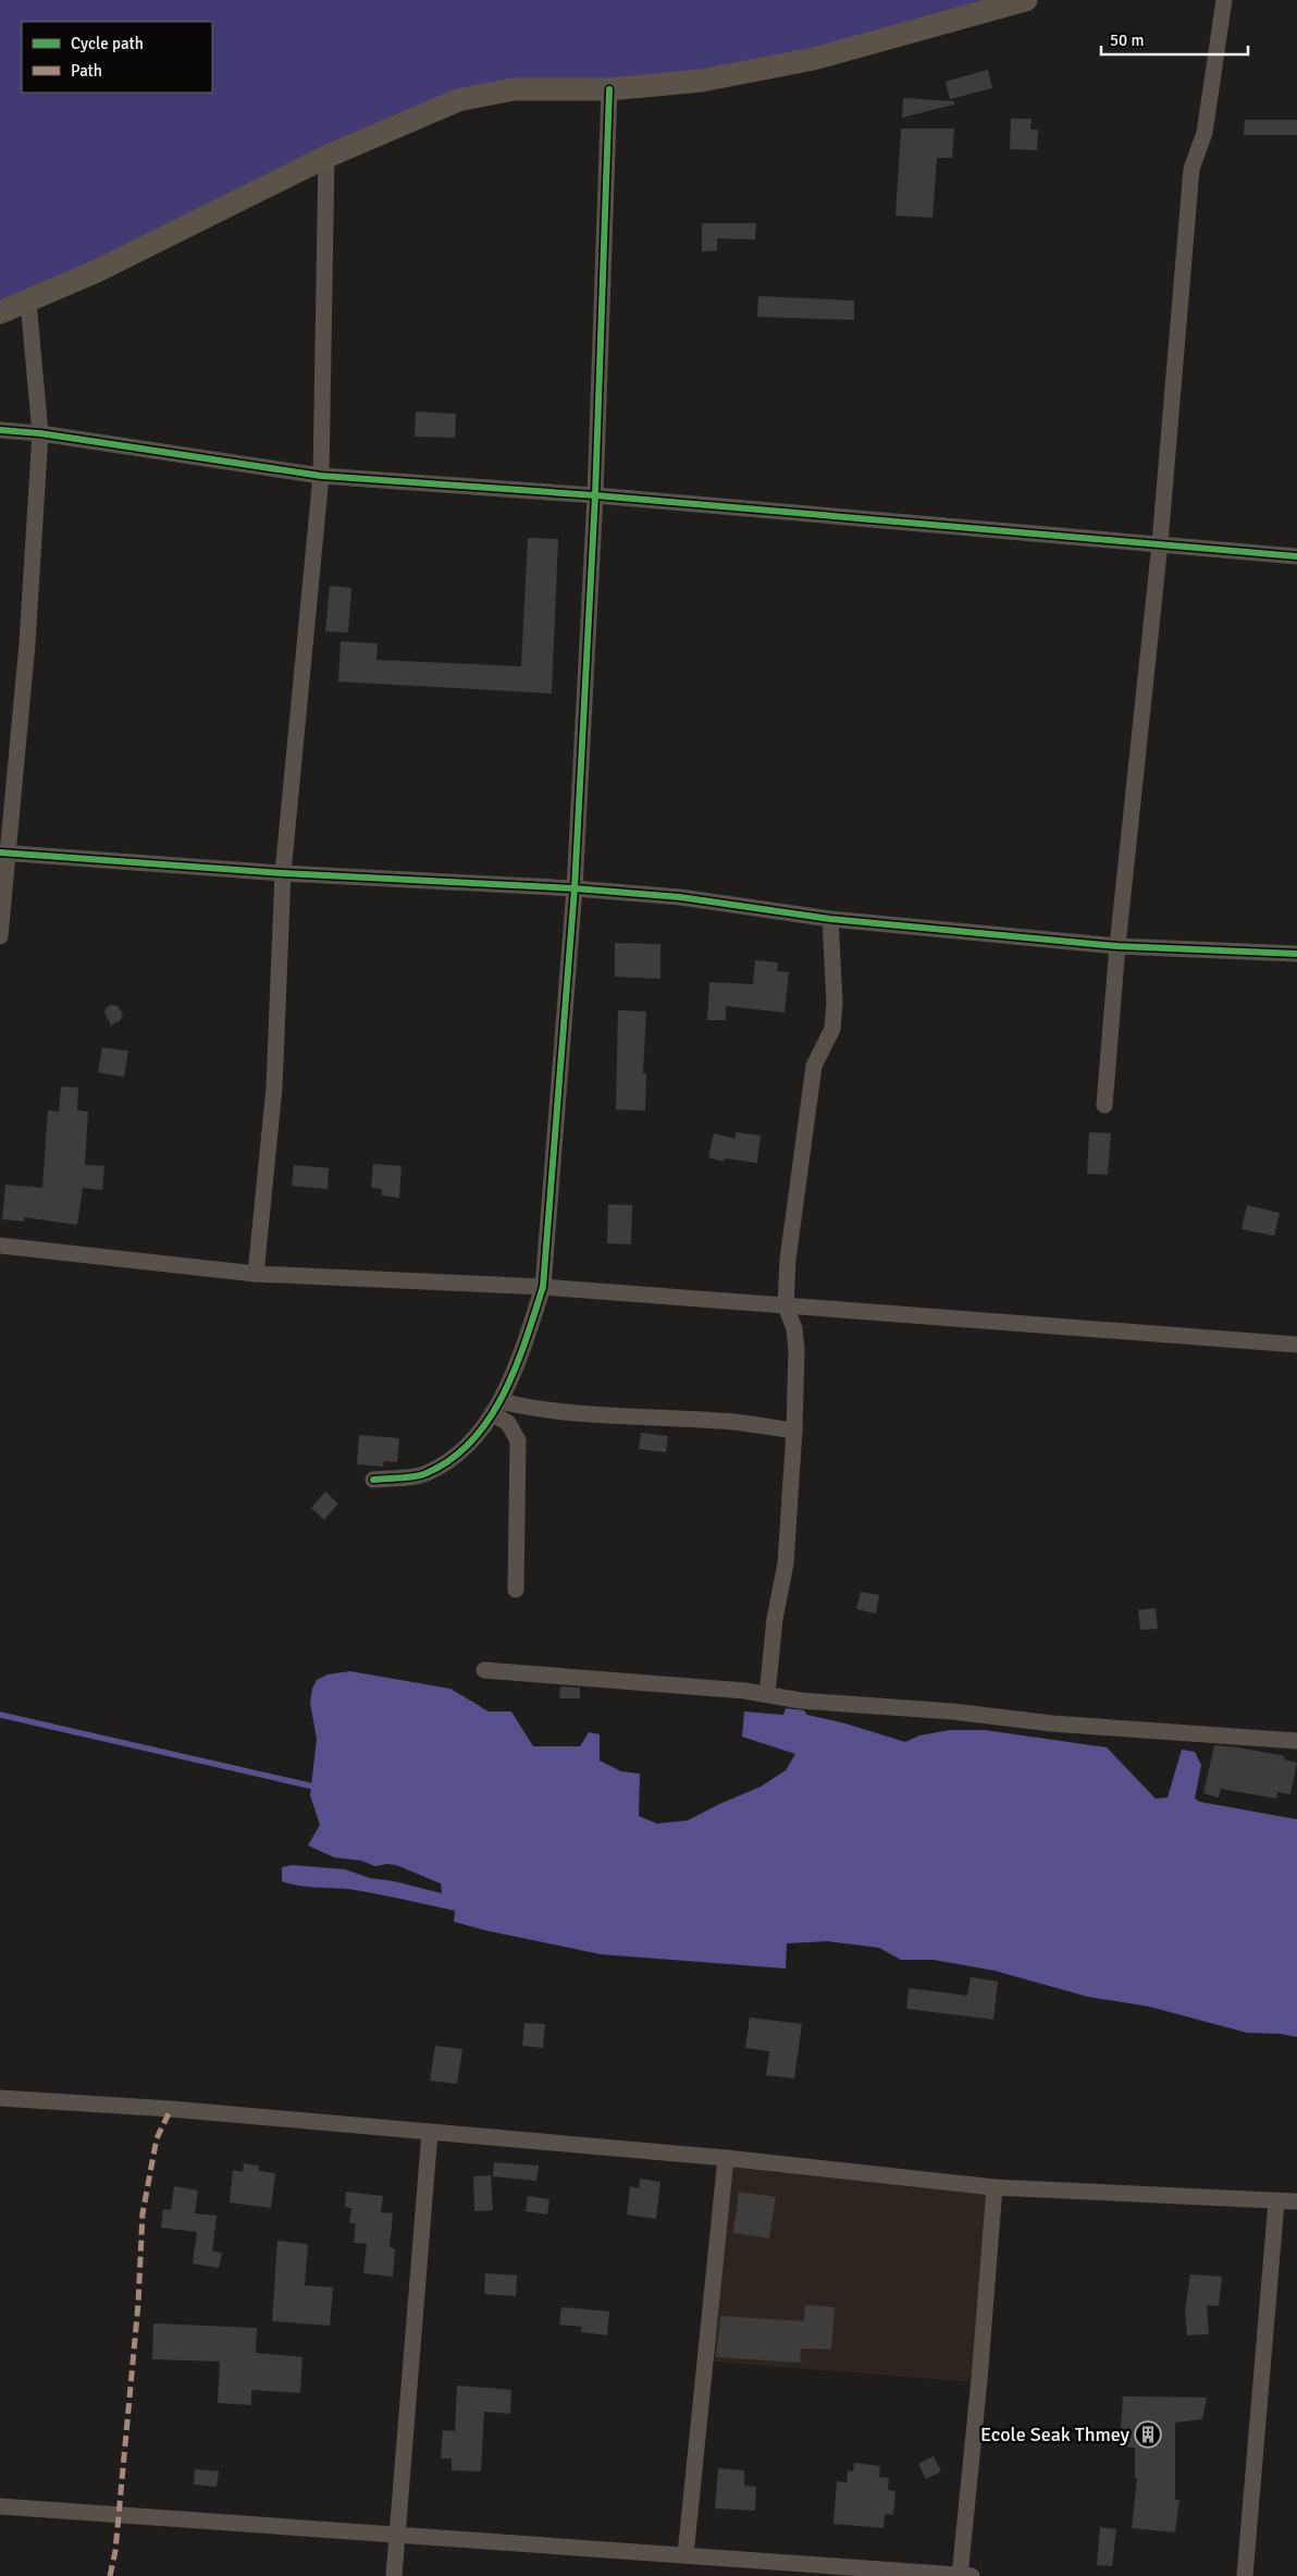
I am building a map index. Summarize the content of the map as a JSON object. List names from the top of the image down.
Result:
{
  "places": {
    "building": ["Ecole Seak Thmey"]
  },
  "legend": ["Cycle path", "Path"],
  "scale_bar": "50 m"
}
